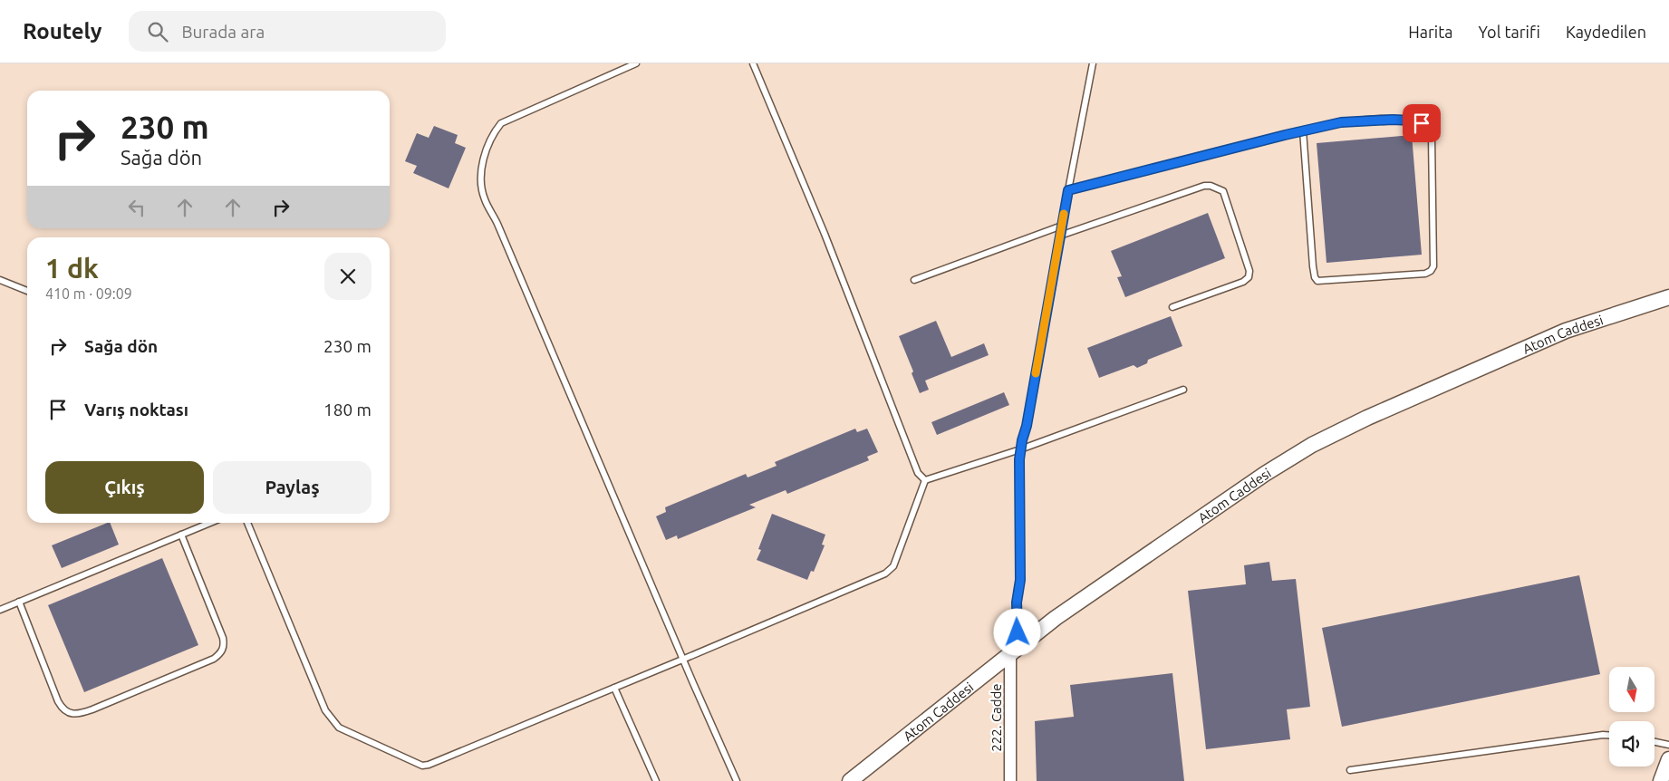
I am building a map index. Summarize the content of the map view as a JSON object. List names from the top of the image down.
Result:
{
  "streets": {
    "street": ["Atom Caddesi", "222. Cadde"]
  },
  "crossings": [
    ["Atom Caddesi", "222. Cadde"]
  ],
  "north": "bottom",
  "page": {
    "header": "Routely",
    "search": "Burada ara",
    "nav": ["Harita", "Yol tarifi", "Kaydedilen"],
    "turn": ["230 m", "Sağa dön"],
    "heading": ["1 dk", "410 m · 09:09"],
    "list": [
      {
        "name": "Sağa dön",
        "value": "230 m"
      },
      {
        "name": "Varış noktası",
        "value": "180 m"
      }
    ],
    "buttons": ["Çıkış", "Paylaş"]
  }
}
